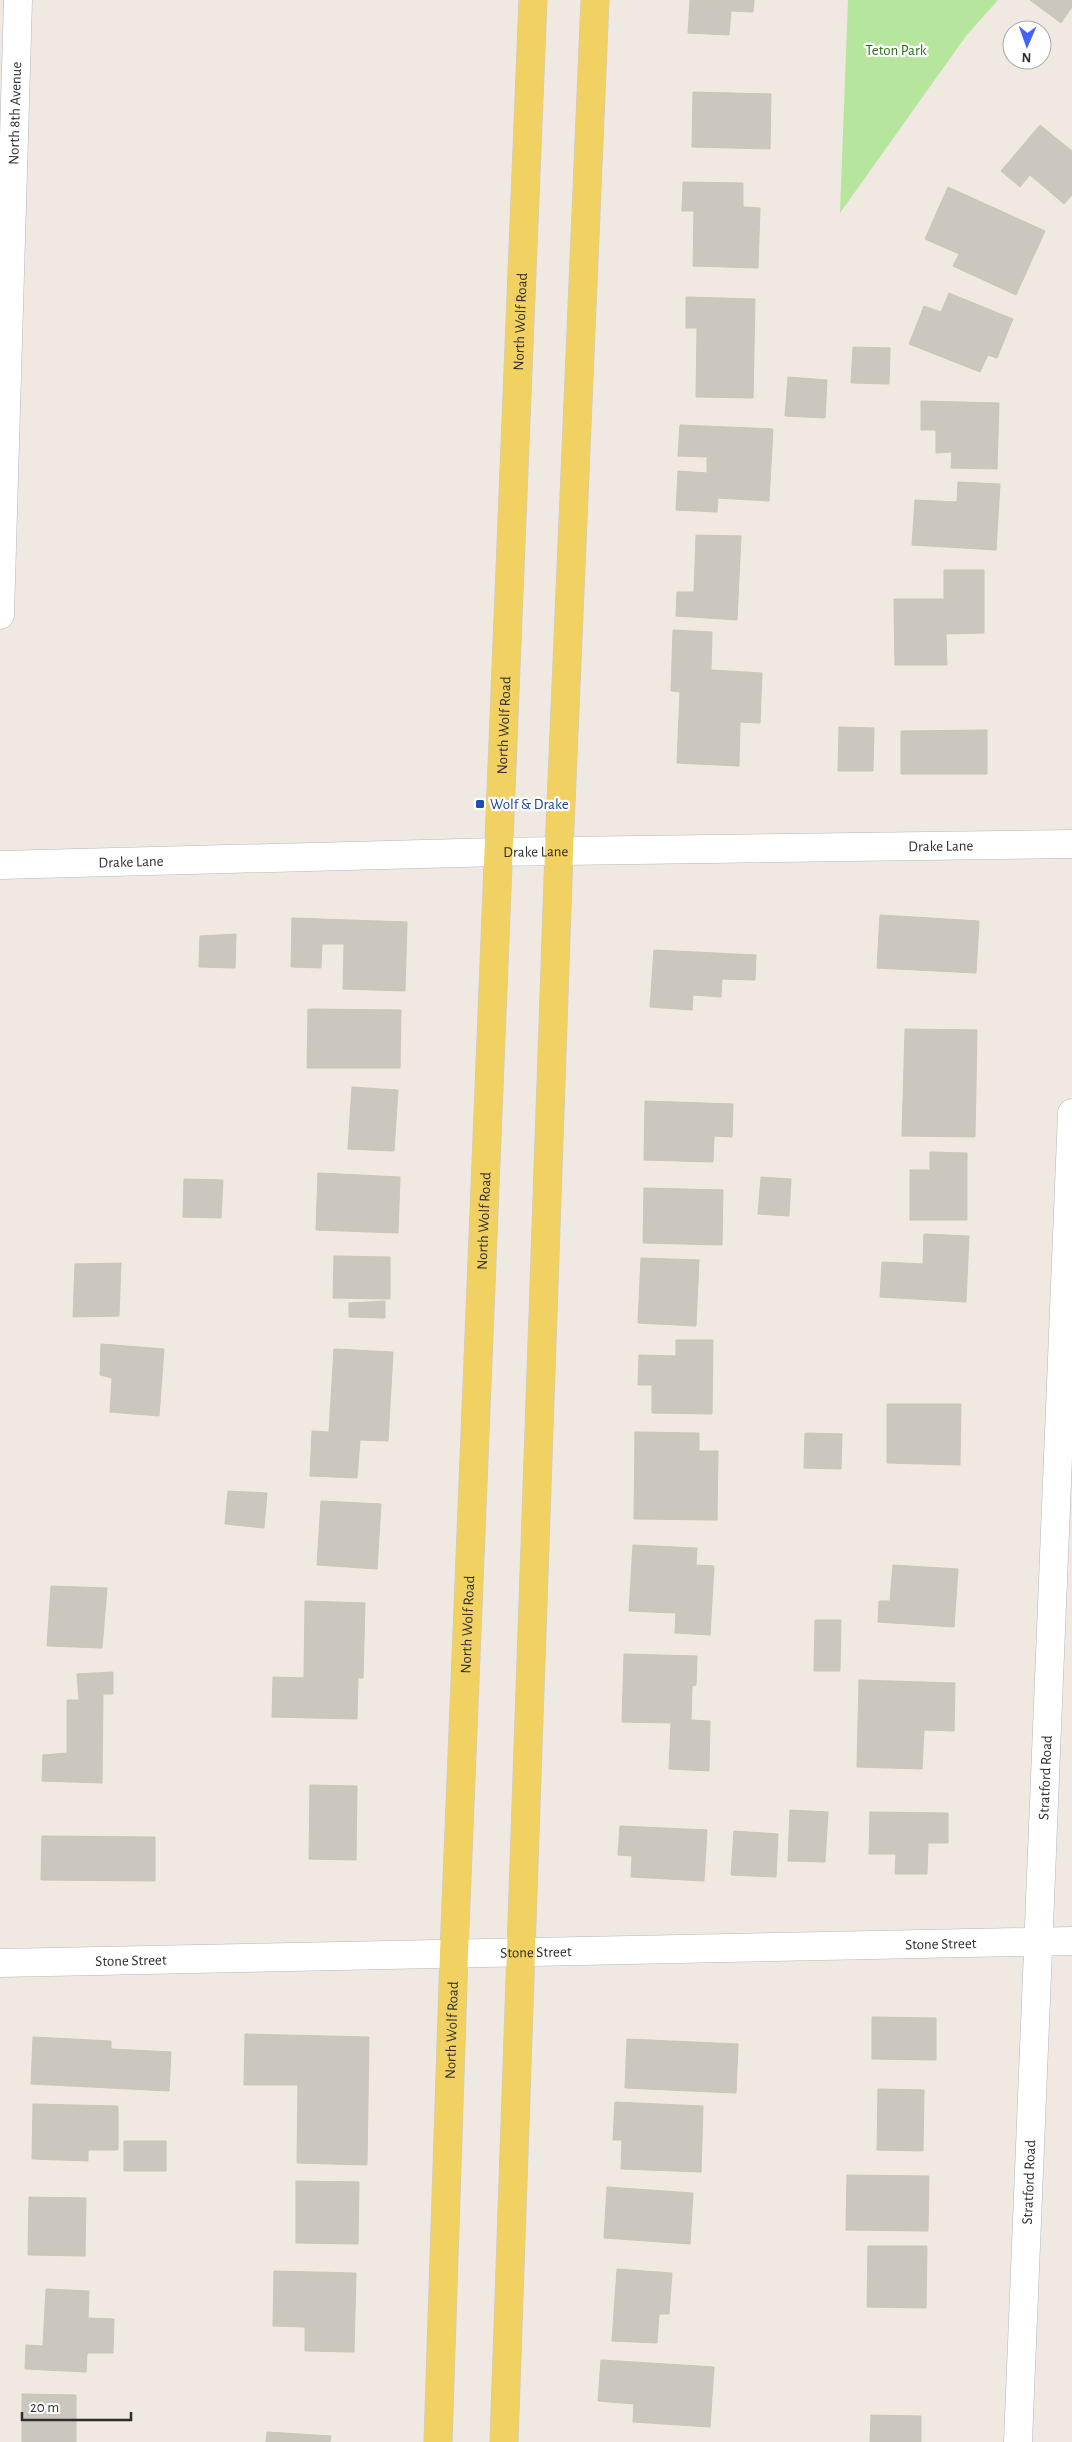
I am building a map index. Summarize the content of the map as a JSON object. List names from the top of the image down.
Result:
{
  "streets": {
    "main road": ["North Wolf Road"],
    "street": [
      "North 8th Avenue",
      "Drake Lane",
      "Stratford Road",
      "Stone Street"
    ]
  },
  "crossings": [
    ["North Wolf Road", "Drake Lane"],
    ["North Wolf Road", "Stone Street"],
    ["Stratford Road", "Stone Street"]
  ],
  "parks": ["Teton Park"],
  "places": {
    "transit": ["Wolf & Drake"]
  },
  "scale_bar": "20 m",
  "north": "bottom"
}
